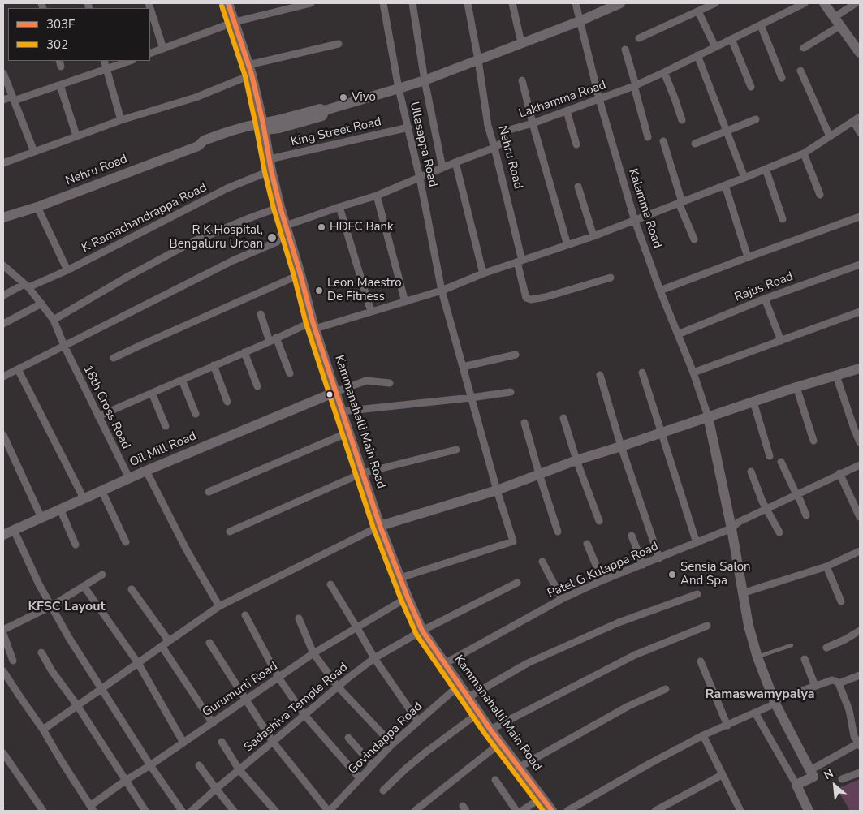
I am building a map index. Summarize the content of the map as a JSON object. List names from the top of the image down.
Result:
{
  "streets": {
    "street": [
      "Lakhamma Road",
      "King Street Road",
      "Ullasappa Road",
      "Nehru Road",
      "Kalamma Road",
      "K Ramachandrappa Road",
      "Rajus Road",
      "18th Cross Road",
      "Kammanahalli Main Road",
      "Oil Mill Road",
      "Patel G Kulappa Road",
      "Gurumurti Road",
      "Sadashiva Temple Road",
      "Govindappa Road"
    ]
  },
  "crossings": [
    ["Lakhamma Road", "Nehru Road"],
    ["Lakhamma Road", "Kalamma Road"],
    ["King Street Road", "Ullasappa Road"],
    ["King Street Road", "Kammanahalli Main Road"],
    ["Ullasappa Road", "Nehru Road"],
    ["Ullasappa Road", "Kammanahalli Main Road"],
    ["Nehru Road", "Kalamma Road"],
    ["Nehru Road", "Kammanahalli Main Road"],
    ["Kalamma Road", "Rajus Road"],
    ["K Ramachandrappa Road", "18th Cross Road"],
    ["K Ramachandrappa Road", "Kammanahalli Main Road"],
    ["18th Cross Road", "Oil Mill Road"],
    ["Kammanahalli Main Road", "Oil Mill Road"],
    ["Kammanahalli Main Road", "Patel G Kulappa Road"],
    ["Kammanahalli Main Road", "Gurumurti Road"],
    ["Kammanahalli Main Road", "Sadashiva Temple Road"],
    ["Kammanahalli Main Road", "Govindappa Road"]
  ],
  "districts": ["KFSC Layout", "Ramaswamypalya"],
  "places": [
    "Vivo",
    "HDFC Bank",
    "R K Hospital, Bengaluru Urban",
    "Leon Maestro De Fitness",
    "Sensia Salon And Spa"
  ],
  "lines": ["transit line 303F", "transit line 302"],
  "legend": ["303F", "302"],
  "north": "top left"
}
